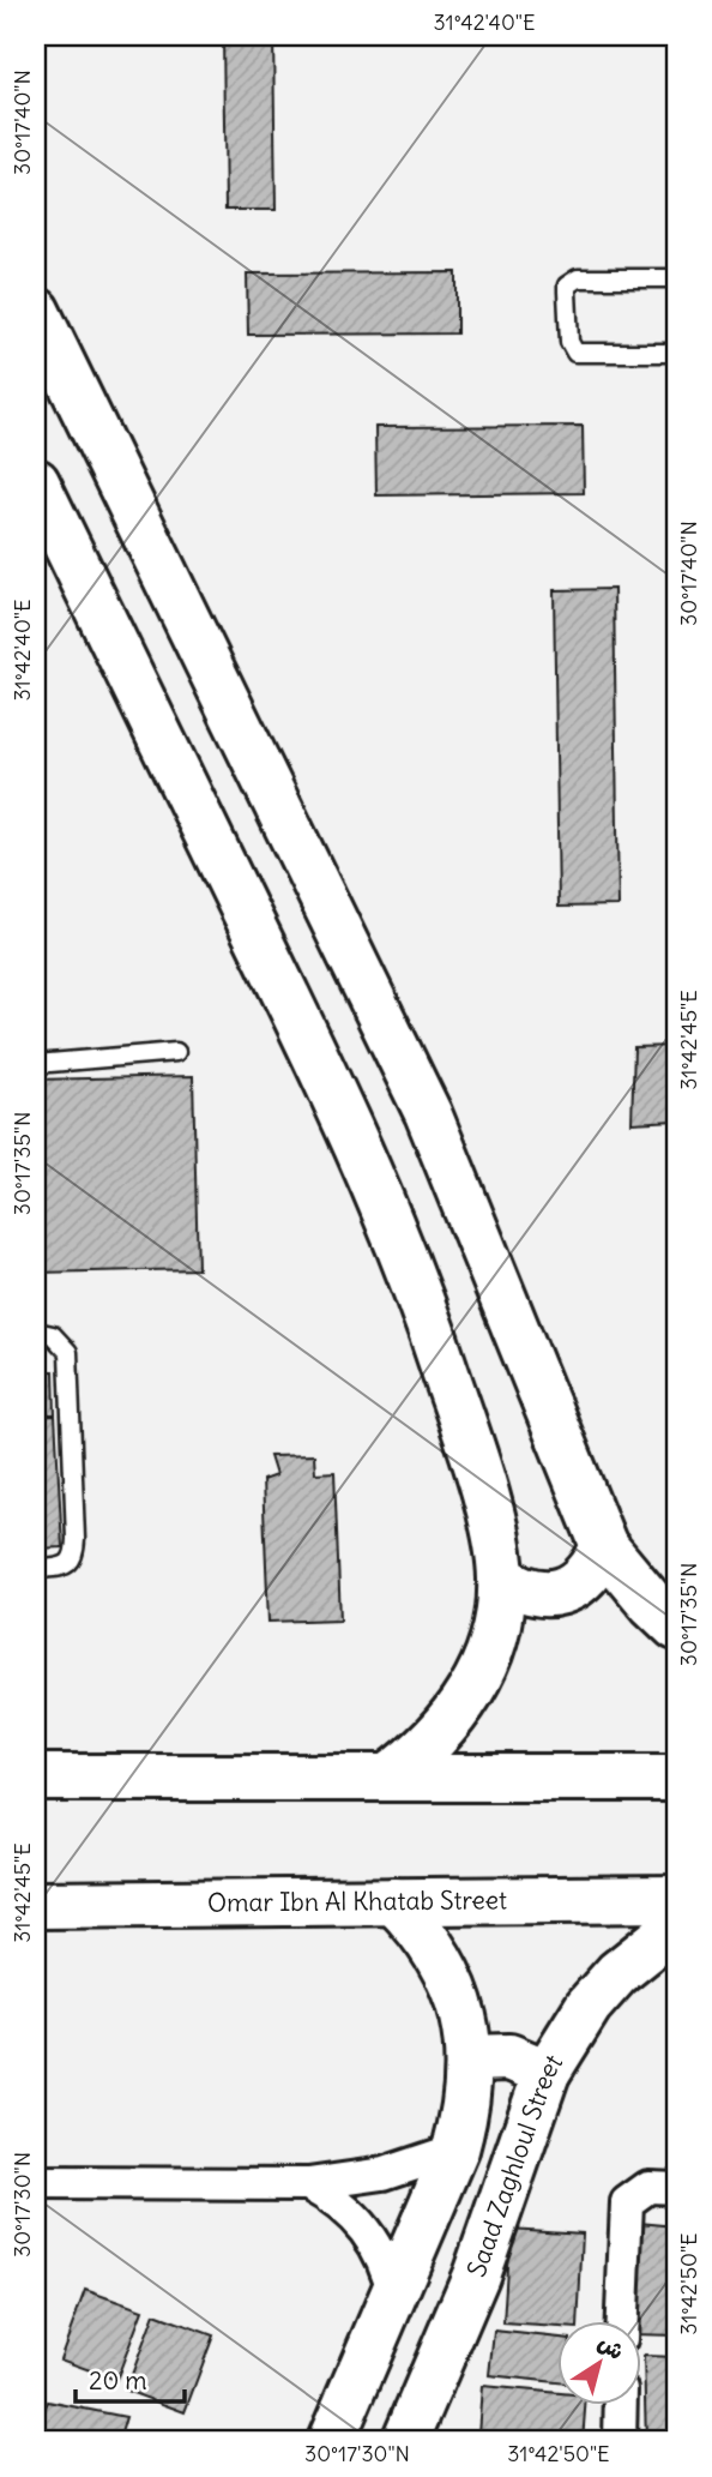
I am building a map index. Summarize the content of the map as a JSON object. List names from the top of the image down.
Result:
{
  "streets": {
    "street": ["Omar Ibn Al Khatab Street", "Saad Zaghloul Street"]
  },
  "scale_bar": "20 m",
  "north": "top right",
  "coordinates": [
    "31°42'40\"E",
    "30°17'40\"N",
    "31°42'45\"E",
    "30°17'35\"N",
    "30°17'30\"N",
    "31°42'50\"E"
  ]
}
